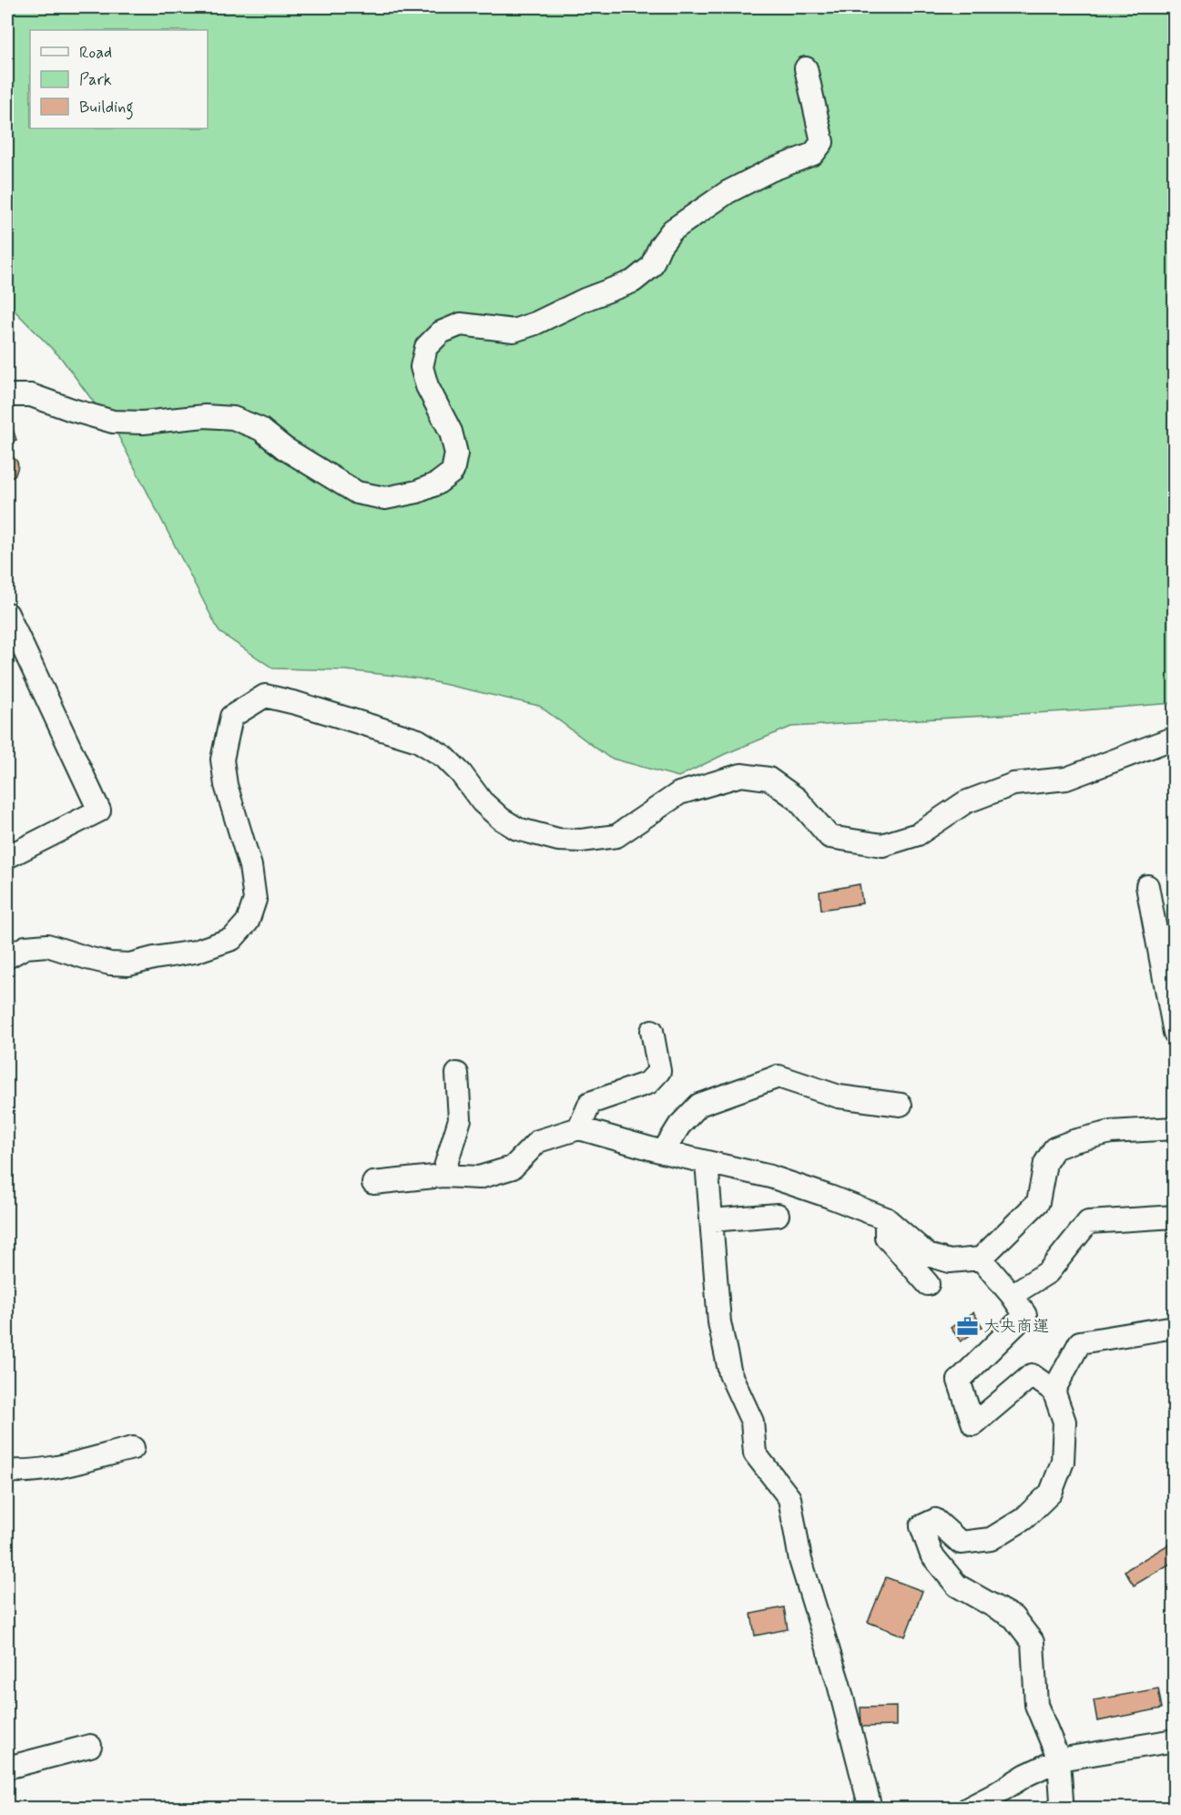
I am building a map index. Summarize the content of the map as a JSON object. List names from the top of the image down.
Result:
{
  "places": {
    "office": ["大央商運"]
  },
  "legend": ["Road", "Park", "Building"]
}
